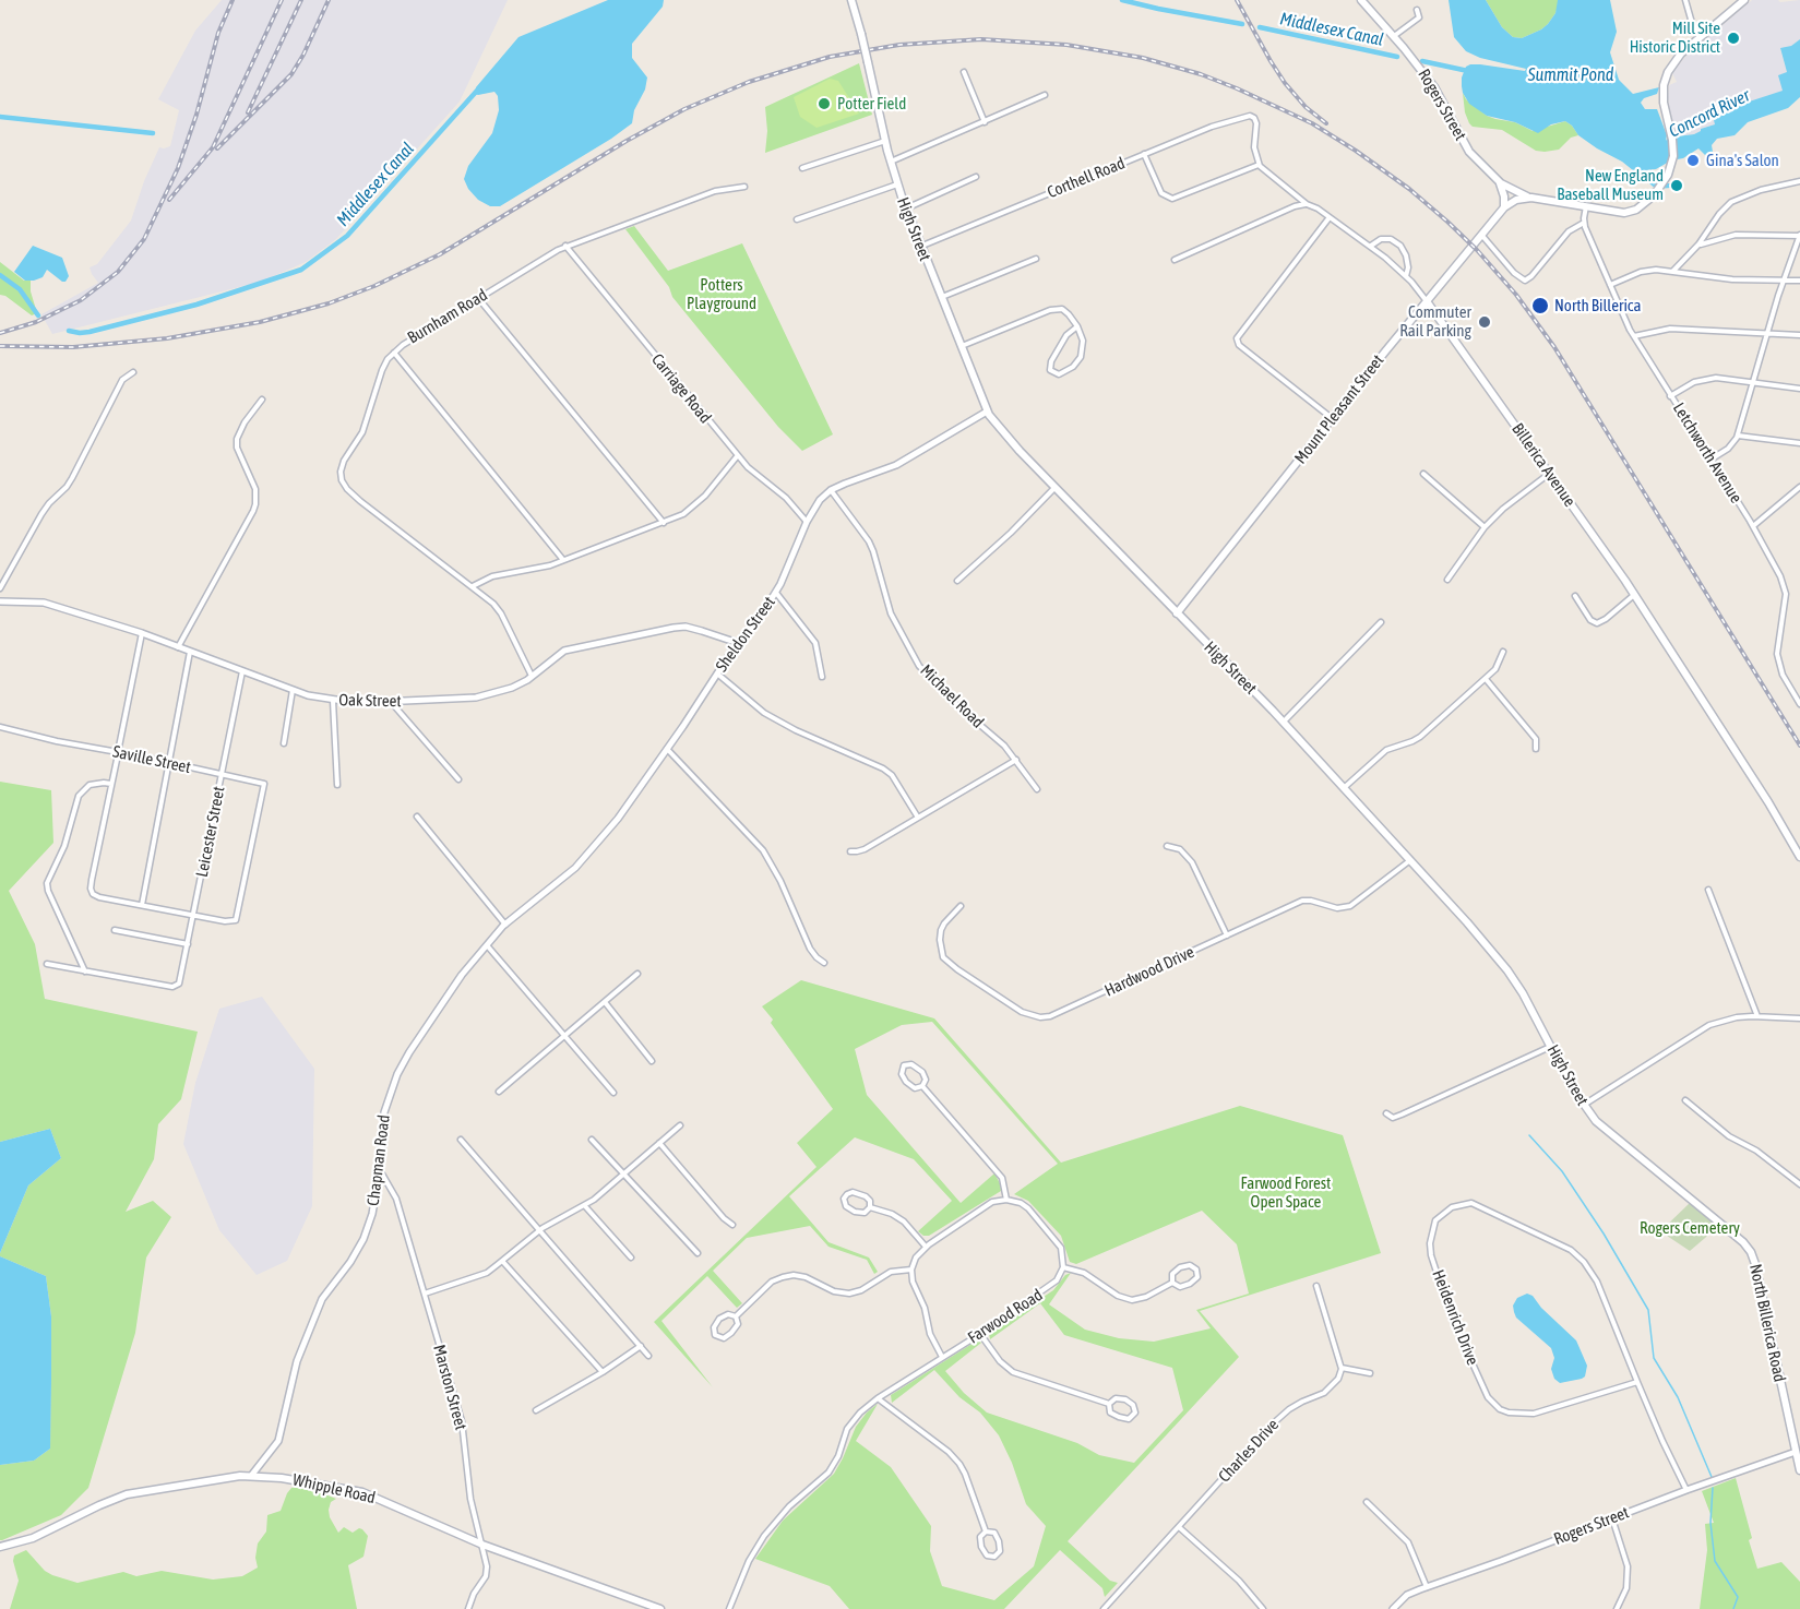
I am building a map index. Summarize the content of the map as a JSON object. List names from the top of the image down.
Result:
{
  "streets": {
    "main road": [
      "Rogers Street",
      "High Street",
      "Mount Pleasant Street",
      "Billerica Avenue",
      "North Billerica Road",
      "Whipple Road"
    ],
    "street": [
      "Corthell Road",
      "Burnham Road",
      "Carriage Road",
      "Letchworth Avenue",
      "Sheldon Street",
      "Michael Road",
      "Oak Street",
      "Saville Street",
      "Leicester Street",
      "Hardwood Drive",
      "Chapman Road",
      "Farwood Road",
      "Heidenrich Drive",
      "Marston Street",
      "Charles Drive"
    ]
  },
  "crossings": [
    ["Rogers Street", "Heidenrich Drive"],
    ["Rogers Street", "North Billerica Road"],
    ["Corthell Road", "High Street"],
    ["Corthell Road", "Billerica Avenue"],
    ["High Street", "Mount Pleasant Street"],
    ["High Street", "Sheldon Street"],
    ["High Street", "Hardwood Drive"],
    ["High Street", "North Billerica Road"],
    ["Burnham Road", "Carriage Road"],
    ["Burnham Road", "Oak Street"],
    ["Carriage Road", "Sheldon Street"],
    ["Mount Pleasant Street", "Billerica Avenue"],
    ["Sheldon Street", "Michael Road"],
    ["Sheldon Street", "Oak Street"],
    ["Sheldon Street", "Chapman Road"],
    ["Oak Street", "Leicester Street"],
    ["Saville Street", "Leicester Street"],
    ["Chapman Road", "Marston Street"],
    ["Chapman Road", "Whipple Road"],
    ["Marston Street", "Whipple Road"]
  ],
  "water": ["Middlesex Canal", "Summit Pond", "Concord River"],
  "parks": ["Potters Playground", "Farwood Forest Open Space", "Rogers Cemetery"],
  "places": [
    "Mill Site Historic District",
    "Potter Field",
    "Gina's Salon",
    "New England Baseball Museum",
    "North Billerica",
    "Commuter Rail Parking"
  ]
}
